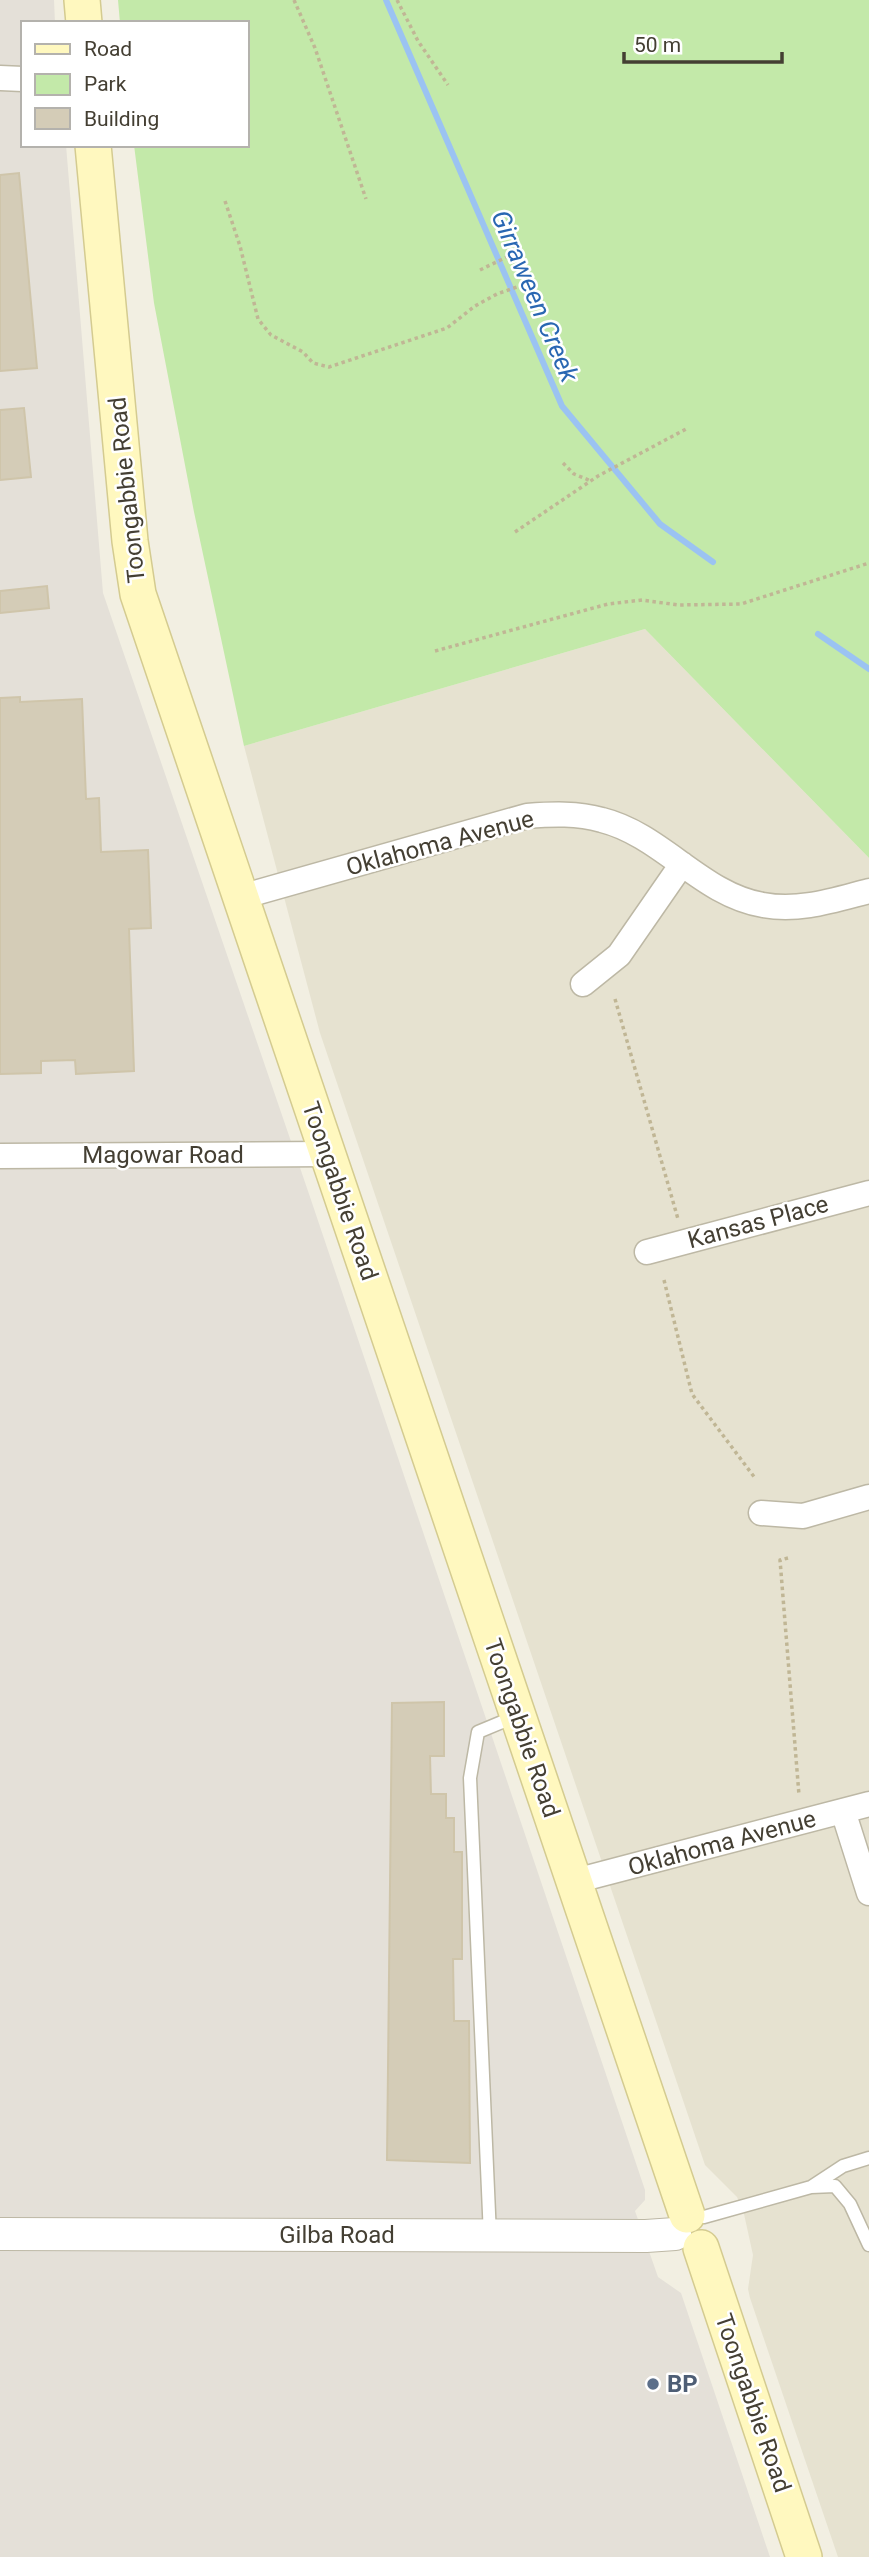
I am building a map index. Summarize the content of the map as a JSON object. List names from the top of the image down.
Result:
{
  "streets": {
    "main road": ["Toongabbie Road"],
    "street": [
      "Oklahoma Avenue",
      "Magowar Road",
      "Kansas Place",
      "Gilba Road"
    ]
  },
  "crossings": [
    ["Toongabbie Road", "Oklahoma Avenue"],
    ["Toongabbie Road", "Magowar Road"],
    ["Toongabbie Road", "Gilba Road"]
  ],
  "water": ["Girraween Creek"],
  "places": ["BP"],
  "legend": ["Road", "Park", "Building"],
  "scale_bar": "50 m"
}
